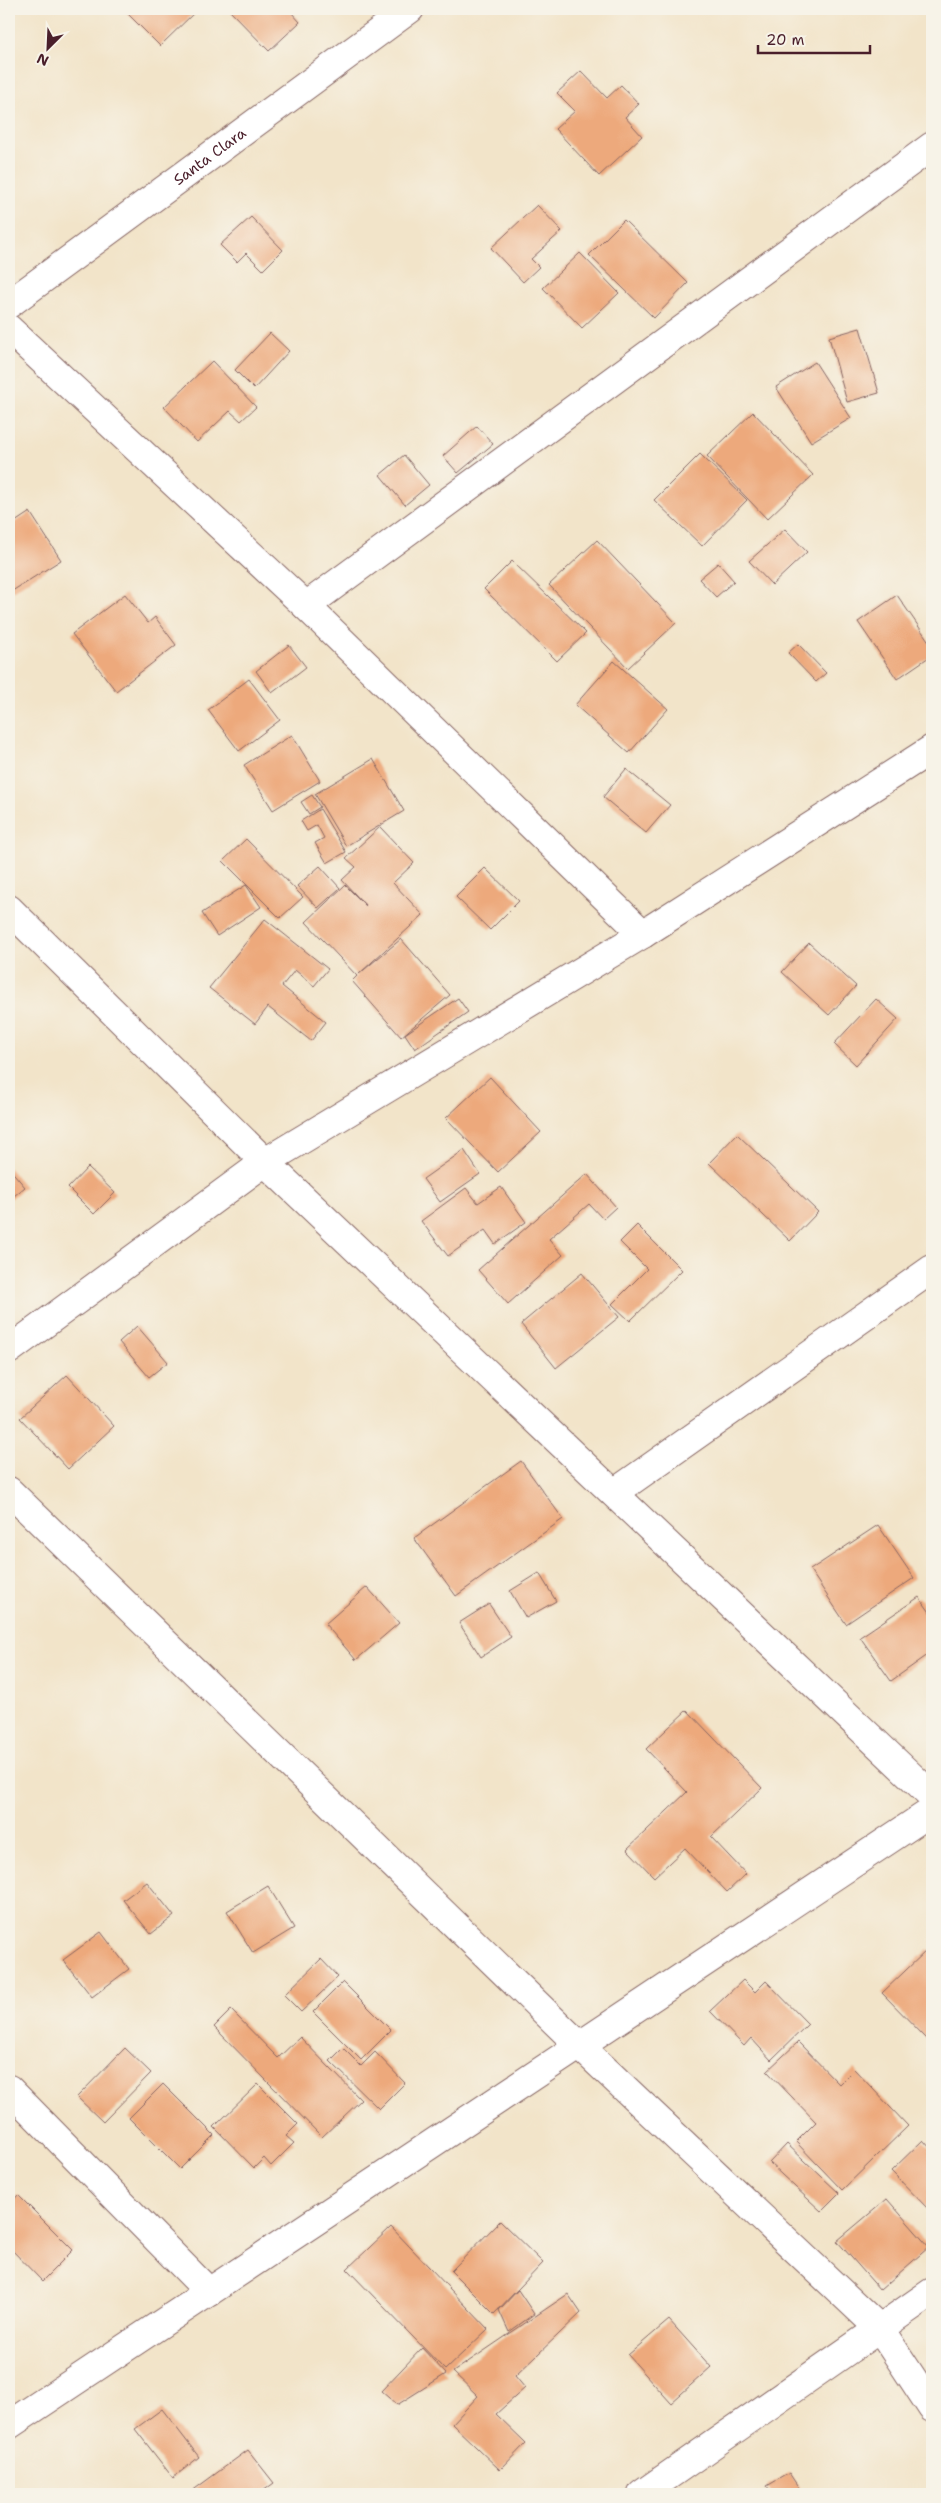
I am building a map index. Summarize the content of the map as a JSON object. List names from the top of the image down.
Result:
{
  "streets": {
    "street": ["Santa Clara"]
  },
  "scale_bar": "20 m",
  "north": "bottom left"
}
